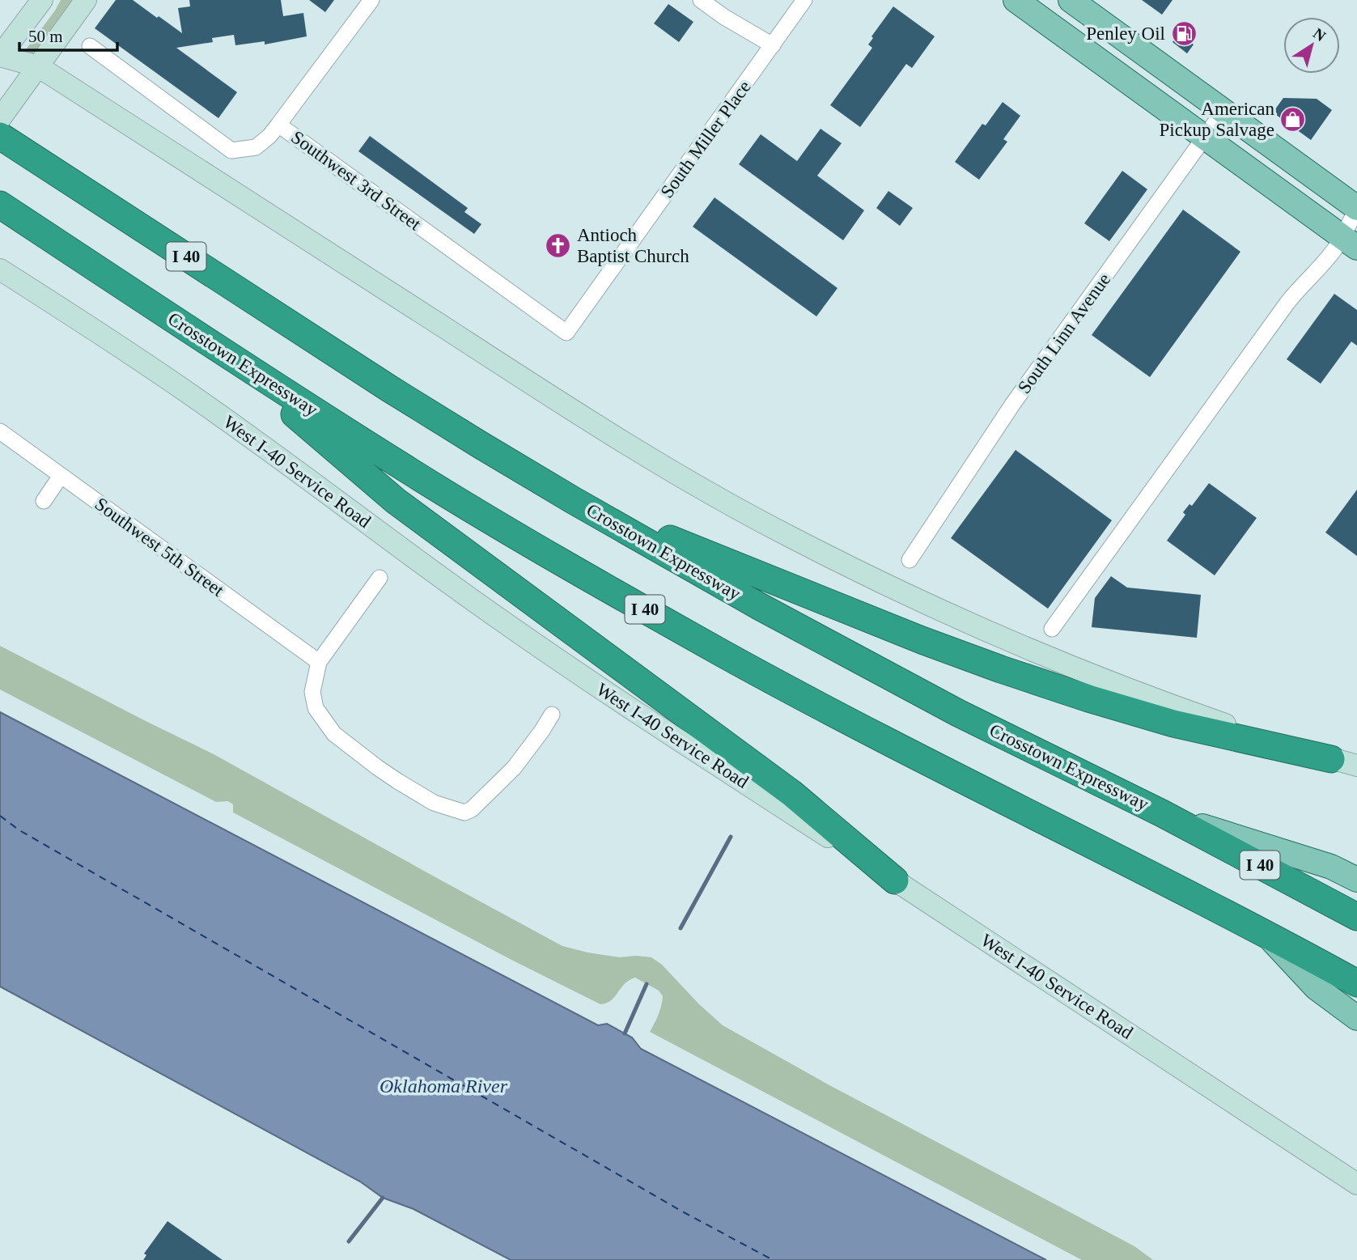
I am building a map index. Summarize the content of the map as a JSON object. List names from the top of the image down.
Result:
{
  "streets": {
    "highway": ["I 40", "Crosstown Expressway"],
    "main road": ["West I-40 Service Road"],
    "street": [
      "South Miller Place",
      "Southwest 3rd Street",
      "South Linn Avenue",
      "Southwest 5th Street"
    ]
  },
  "crossings": [
    ["South Miller Place", "Southwest 3rd Street"]
  ],
  "water": ["Oklahoma River"],
  "places": {
    "fuel station": ["Penley Oil"],
    "shop": ["American Pickup Salvage"],
    "church": ["Antioch Baptist Church"]
  },
  "scale_bar": "50 m",
  "north": "top right"
}
